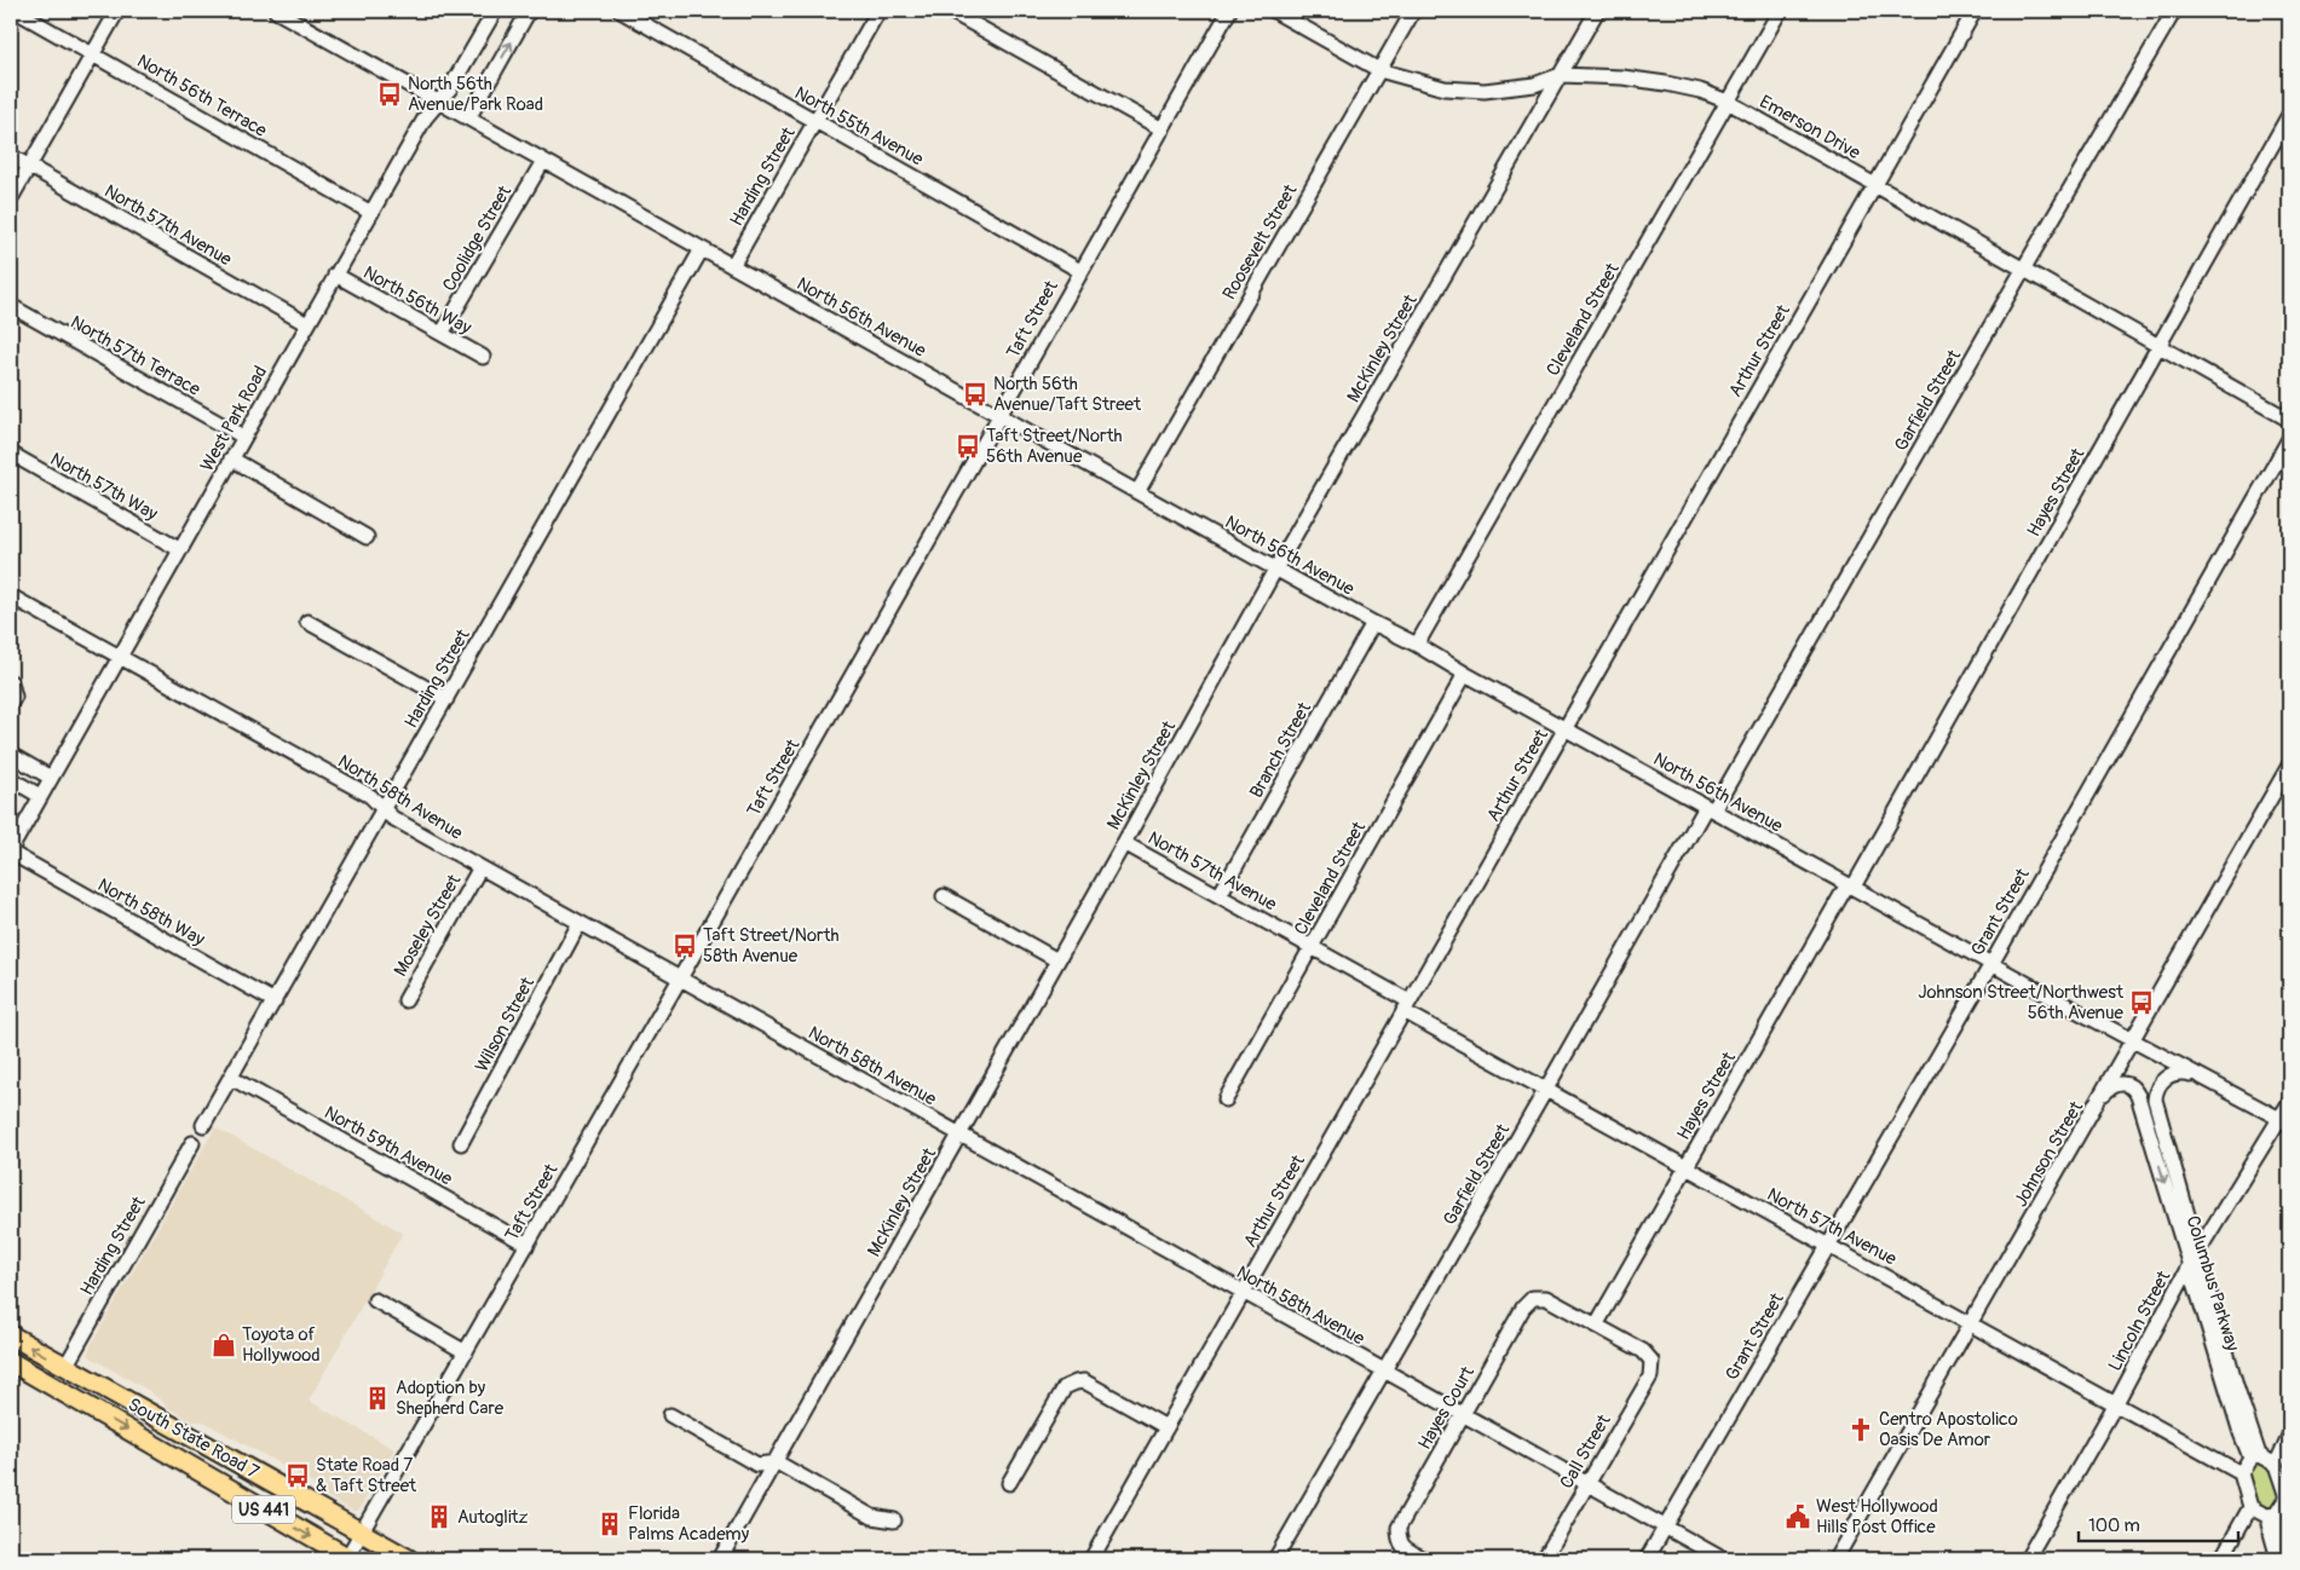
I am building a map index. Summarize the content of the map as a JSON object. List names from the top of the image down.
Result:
{
  "streets": {
    "main road": ["South State Road 7", "US 441"],
    "street": [
      "North 56th Terrace",
      "North 55th Avenue",
      "Emerson Drive",
      "Harding Street",
      "North 57th Avenue",
      "Coolidge Street",
      "Roosevelt Street",
      "North 56th Way",
      "North 56th Avenue",
      "Taft Street",
      "Cleveland Street",
      "McKinley Street",
      "Arthur Street",
      "North 57th Terrace",
      "Garfield Street",
      "West Park Road",
      "North 57th Way",
      "Hayes Street",
      "Branch Street",
      "North 58th Avenue",
      "North 58th Way",
      "Grant Street",
      "Moseley Street",
      "Wilson Street",
      "North 59th Avenue",
      "Johnson Street",
      "Columbus Parkway",
      "Lincoln Street",
      "Hayes Court",
      "Call Street"
    ]
  },
  "crossings": [
    ["North 56th Terrace", "West Park Road"],
    ["North 55th Avenue", "Harding Street"],
    ["North 55th Avenue", "Taft Street"],
    ["Emerson Drive", "Roosevelt Street"],
    ["Emerson Drive", "Cleveland Street"],
    ["Emerson Drive", "McKinley Street"],
    ["Emerson Drive", "Arthur Street"],
    ["Emerson Drive", "Garfield Street"],
    ["Emerson Drive", "Hayes Street"],
    ["Harding Street", "North 56th Avenue"],
    ["Harding Street", "North 58th Avenue"],
    ["Harding Street", "North 58th Way"],
    ["Harding Street", "North 59th Avenue"],
    ["Harding Street", "South State Road 7"],
    ["North 57th Avenue", "Cleveland Street"],
    ["North 57th Avenue", "McKinley Street"],
    ["North 57th Avenue", "Arthur Street"],
    ["North 57th Avenue", "Garfield Street"],
    ["North 57th Avenue", "West Park Road"],
    ["North 57th Avenue", "Hayes Street"],
    ["North 57th Avenue", "Branch Street"],
    ["North 57th Avenue", "Grant Street"],
    ["North 57th Avenue", "Johnson Street"],
    ["North 57th Avenue", "Columbus Parkway"],
    ["North 57th Avenue", "Lincoln Street"],
    ["Coolidge Street", "North 56th Way"],
    ["Coolidge Street", "North 56th Avenue"],
    ["Roosevelt Street", "North 56th Avenue"],
    ["North 56th Way", "West Park Road"],
    ["North 56th Avenue", "Taft Street"],
    ["North 56th Avenue", "Cleveland Street"],
    ["North 56th Avenue", "McKinley Street"],
    ["North 56th Avenue", "Arthur Street"],
    ["North 56th Avenue", "Garfield Street"],
    ["North 56th Avenue", "West Park Road"],
    ["North 56th Avenue", "Hayes Street"],
    ["North 56th Avenue", "Branch Street"],
    ["North 56th Avenue", "Grant Street"],
    ["North 56th Avenue", "Johnson Street"],
    ["North 56th Avenue", "Columbus Parkway"],
    ["North 56th Avenue", "Lincoln Street"],
    ["Taft Street", "North 58th Avenue"],
    ["Taft Street", "North 59th Avenue"],
    ["Taft Street", "South State Road 7"],
    ["McKinley Street", "North 58th Avenue"],
    ["Arthur Street", "North 58th Avenue"],
    ["North 57th Terrace", "West Park Road"],
    ["Garfield Street", "North 58th Avenue"],
    ["West Park Road", "North 57th Way"],
    ["West Park Road", "North 58th Avenue"],
    ["West Park Road", "North 58th Way"],
    ["Hayes Street", "Hayes Court"],
    ["Hayes Street", "Call Street"],
    ["North 58th Avenue", "Grant Street"],
    ["North 58th Avenue", "Moseley Street"],
    ["North 58th Avenue", "Wilson Street"],
    ["North 58th Avenue", "Hayes Court"],
    ["North 58th Avenue", "Call Street"],
    ["Johnson Street", "Columbus Parkway"],
    ["Columbus Parkway", "Lincoln Street"],
    ["Hayes Court", "Call Street"]
  ],
  "places": {
    "bus stop": [
      "North 56th Avenue/Park Road",
      "North 56th Avenue/Taft Street",
      "Taft Street/North 56th Avenue",
      "Taft Street/North 58th Avenue",
      "Johnson Street/Northwest 56th Avenue",
      "State Road 7 & Taft Street"
    ],
    "shop": ["Toyota of Hollywood"],
    "building": ["Adoption by Shepherd Care", "Autoglitz", "Florida Palms Academy"],
    "church": ["Centro Apostolico Oasis De Amor"],
    "public building": ["West Hollywood Hills Post Office"]
  },
  "scale_bar": "100 m"
}
